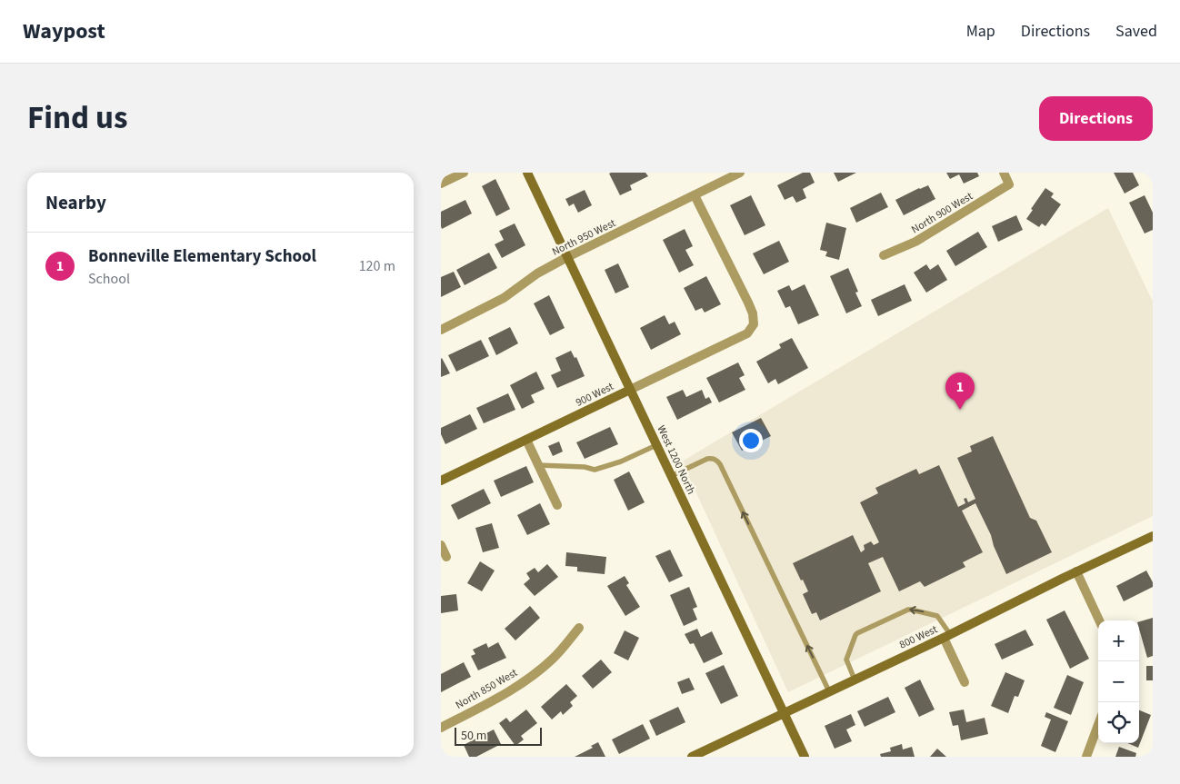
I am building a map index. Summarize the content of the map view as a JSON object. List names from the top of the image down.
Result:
{
  "streets": {
    "street": [
      "North 900 West",
      "North 950 West",
      "900 West",
      "West 1200 North",
      "800 West",
      "North 850 West"
    ]
  },
  "crossings": [
    ["North 950 West", "900 West"],
    ["North 950 West", "West 1200 North"],
    ["900 West", "West 1200 North"],
    ["West 1200 North", "800 West"]
  ],
  "scale_bar": "50 m",
  "page": {
    "header": "Waypost",
    "nav": ["Map", "Directions", "Saved"],
    "title": "Find us",
    "buttons": "Directions",
    "heading": "Nearby",
    "list": [
      {
        "mark": "1",
        "name": "Bonneville Elementary School",
        "note": "School",
        "value": "120 m"
      }
    ],
    "pins": "1",
    "map_buttons": ["+", "−"],
    "scale": "50 m"
  }
}
